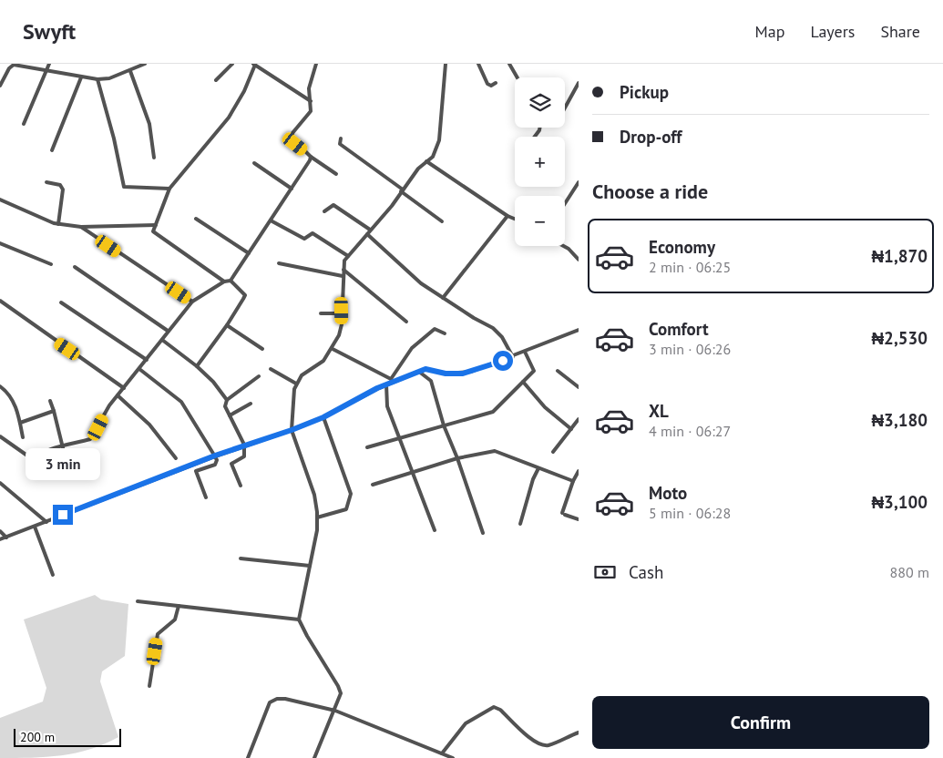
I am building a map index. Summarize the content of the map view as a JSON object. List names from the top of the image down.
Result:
{
  "scale_bar": "200 m",
  "page": {
    "header": "Swyft",
    "nav": ["Map", "Layers", "Share"],
    "banner": ["Pickup", "Drop-off"],
    "map_buttons": ["+", "−"],
    "heading": "Choose a ride",
    "list": [
      {
        "name": "Economy",
        "note": "2 min · 06:25",
        "value": "₦1,870"
      },
      {
        "name": "Comfort",
        "note": "3 min · 06:26",
        "value": "₦2,530"
      },
      {
        "name": "XL",
        "note": "4 min · 06:27",
        "value": "₦3,180"
      },
      {
        "name": "Moto",
        "note": "5 min · 06:28",
        "value": "₦3,100"
      }
    ],
    "bubble": "3 min",
    "pay": ["Cash", "880 m"],
    "buttons": "Confirm",
    "scale": "200 m"
  }
}
